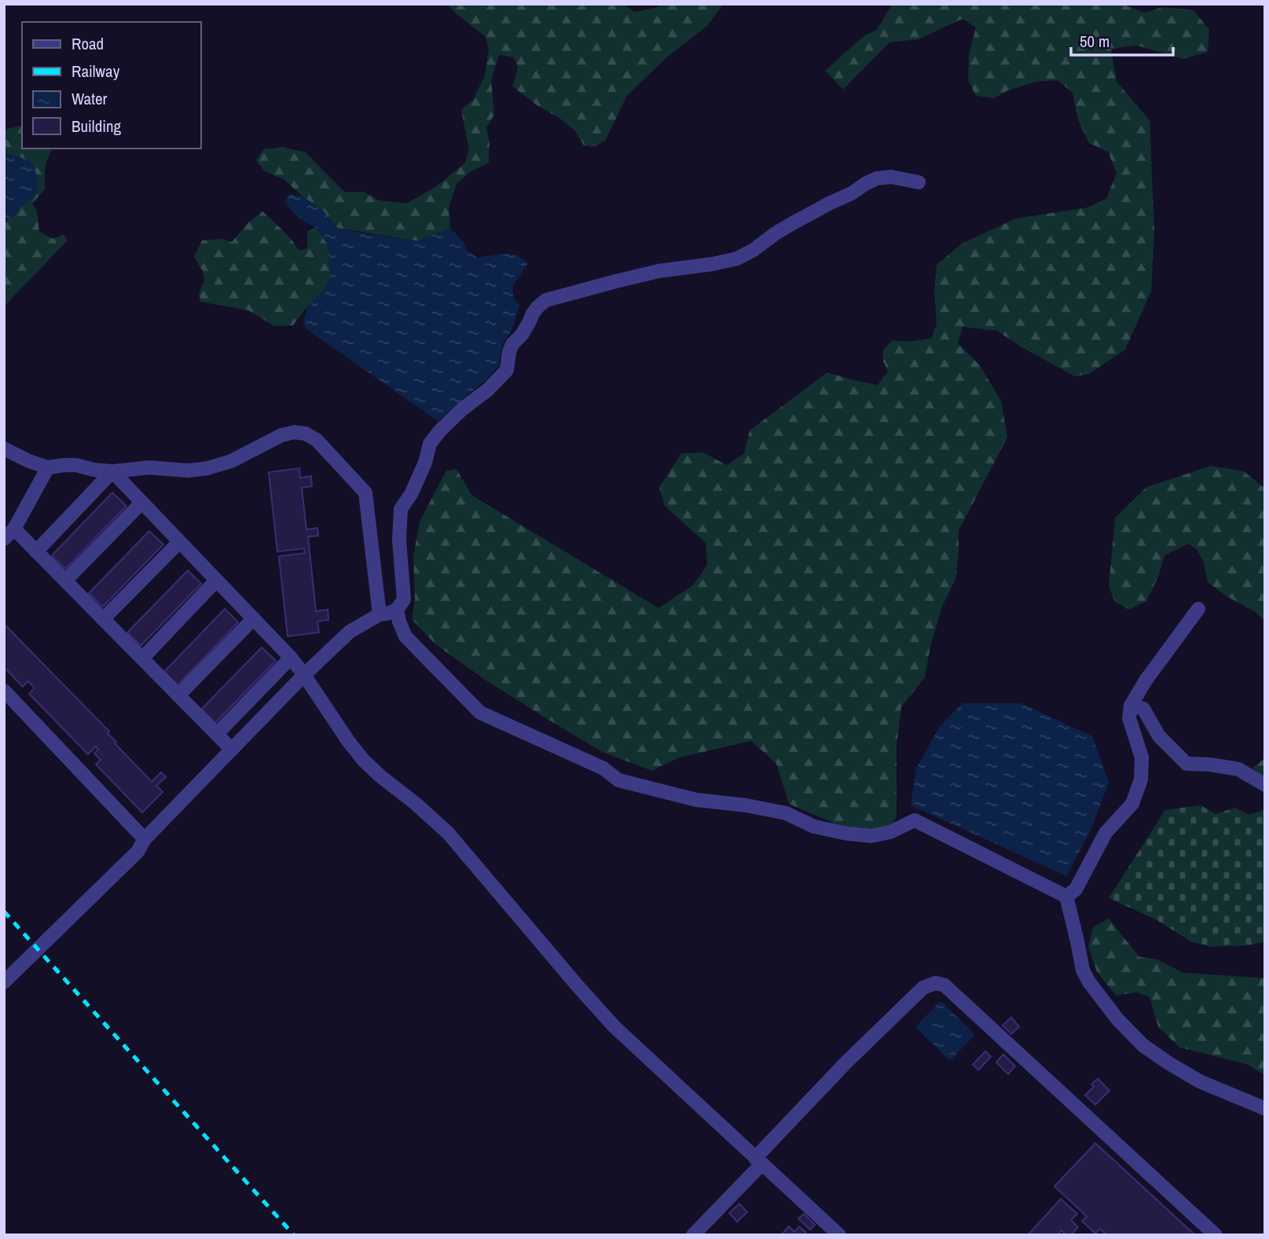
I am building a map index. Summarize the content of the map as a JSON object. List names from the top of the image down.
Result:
{
  "legend": [
    "Road",
    "Railway",
    "Water",
    "Building"
  ],
  "scale_bar": "50 m"
}
